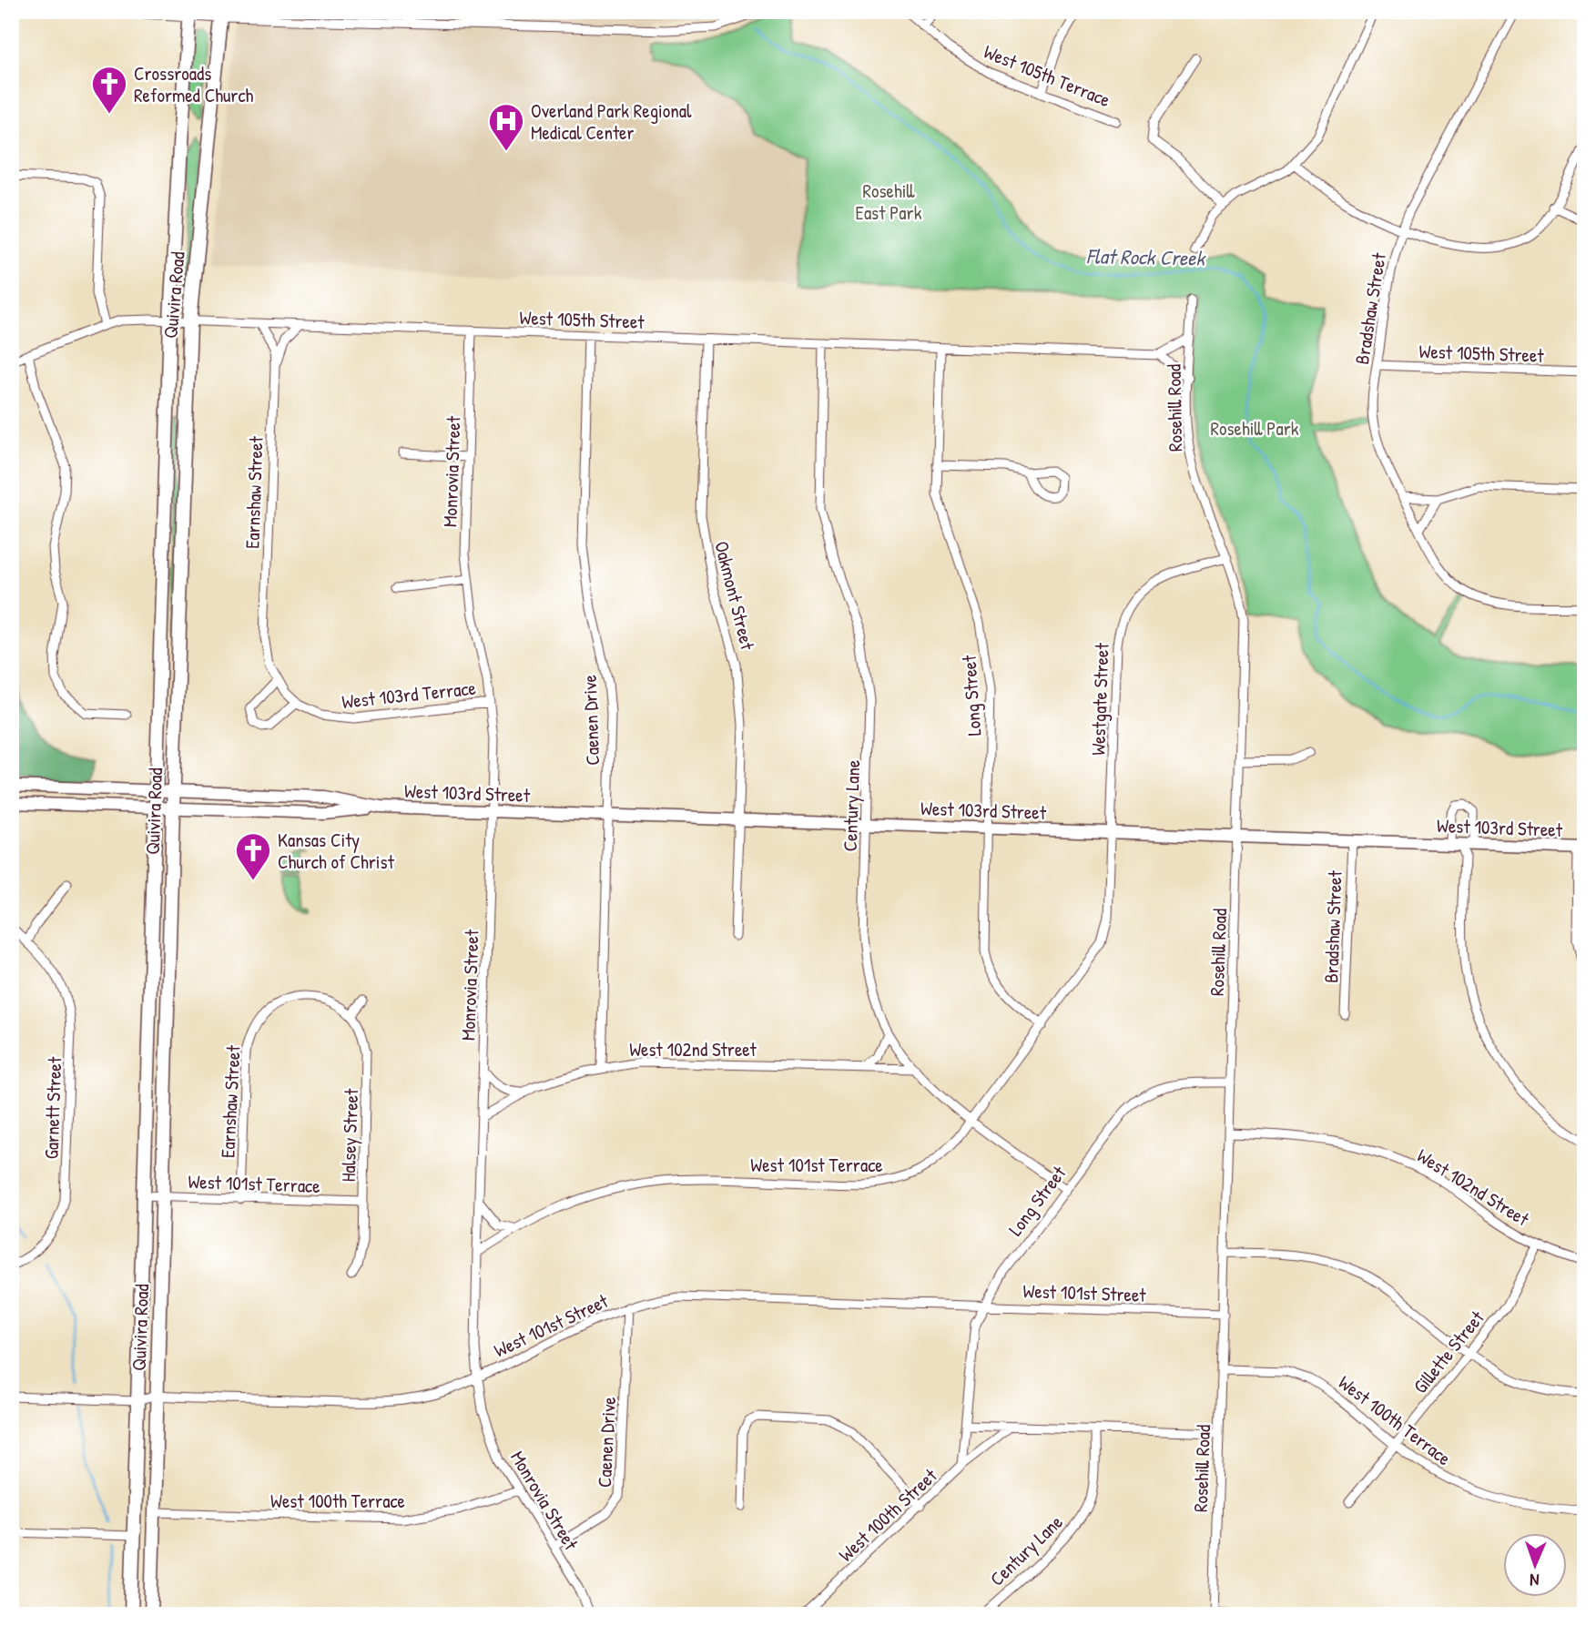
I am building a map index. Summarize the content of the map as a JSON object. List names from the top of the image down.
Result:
{
  "streets": {
    "main road": ["Quivira Road", "West 103rd Street"],
    "street": [
      "West 105th Terrace",
      "Bradshaw Street",
      "West 105th Street",
      "Rosehill Road",
      "Monrovia Street",
      "Earnshaw Street",
      "Oakmont Street",
      "West 103rd Terrace",
      "Long Street",
      "Westgate Street",
      "Caenen Drive",
      "Century Lane",
      "West 102nd Street",
      "Garnett Street",
      "Halsey Street",
      "West 101st Terrace",
      "West 101st Street",
      "Gillette Street",
      "West 100th Terrace",
      "West 100th Street"
    ]
  },
  "crossings": [
    ["Quivira Road", "West 105th Street"],
    ["Quivira Road", "West 103rd Street"],
    ["Quivira Road", "West 101st Terrace"],
    ["Quivira Road", "West 101st Street"],
    ["Quivira Road", "West 100th Terrace"],
    ["Bradshaw Street", "West 105th Street"],
    ["Bradshaw Street", "West 103rd Street"],
    ["West 105th Street", "Monrovia Street"],
    ["West 105th Street", "Earnshaw Street"],
    ["West 105th Street", "Oakmont Street"],
    ["West 105th Street", "Long Street"],
    ["West 105th Street", "Caenen Drive"],
    ["West 105th Street", "Century Lane"],
    ["Rosehill Road", "Long Street"],
    ["Rosehill Road", "Westgate Street"],
    ["Rosehill Road", "West 103rd Street"],
    ["Rosehill Road", "West 102nd Street"],
    ["Rosehill Road", "West 101st Street"],
    ["Rosehill Road", "West 100th Terrace"],
    ["Monrovia Street", "West 103rd Terrace"],
    ["Monrovia Street", "Caenen Drive"],
    ["Monrovia Street", "West 103rd Street"],
    ["Monrovia Street", "West 102nd Street"],
    ["Monrovia Street", "West 101st Terrace"],
    ["Monrovia Street", "West 101st Street"],
    ["Monrovia Street", "West 100th Terrace"],
    ["Earnshaw Street", "West 103rd Terrace"],
    ["Earnshaw Street", "Halsey Street"],
    ["Earnshaw Street", "West 101st Terrace"],
    ["Oakmont Street", "West 103rd Street"],
    ["Long Street", "West 103rd Street"],
    ["Long Street", "Century Lane"],
    ["Long Street", "West 101st Terrace"],
    ["Long Street", "West 101st Street"],
    ["Long Street", "West 100th Street"],
    ["Westgate Street", "West 103rd Street"],
    ["Westgate Street", "West 101st Terrace"],
    ["Caenen Drive", "West 103rd Street"],
    ["Caenen Drive", "West 102nd Street"],
    ["Caenen Drive", "West 101st Street"],
    ["West 103rd Street", "Century Lane"],
    ["West 103rd Street", "West 101st Terrace"],
    ["Century Lane", "West 102nd Street"],
    ["Century Lane", "West 101st Terrace"],
    ["West 102nd Street", "Gillette Street"],
    ["Halsey Street", "West 101st Terrace"],
    ["Gillette Street", "West 100th Terrace"]
  ],
  "water": ["Flat Rock Creek"],
  "parks": ["Rosehill East Park", "Rosehill Park"],
  "places": {
    "church": ["Crossroads Reformed Church", "Kansas City Church of Christ"],
    "hospital": ["Overland Park Regional Medical Center"]
  },
  "north": "bottom"
}
